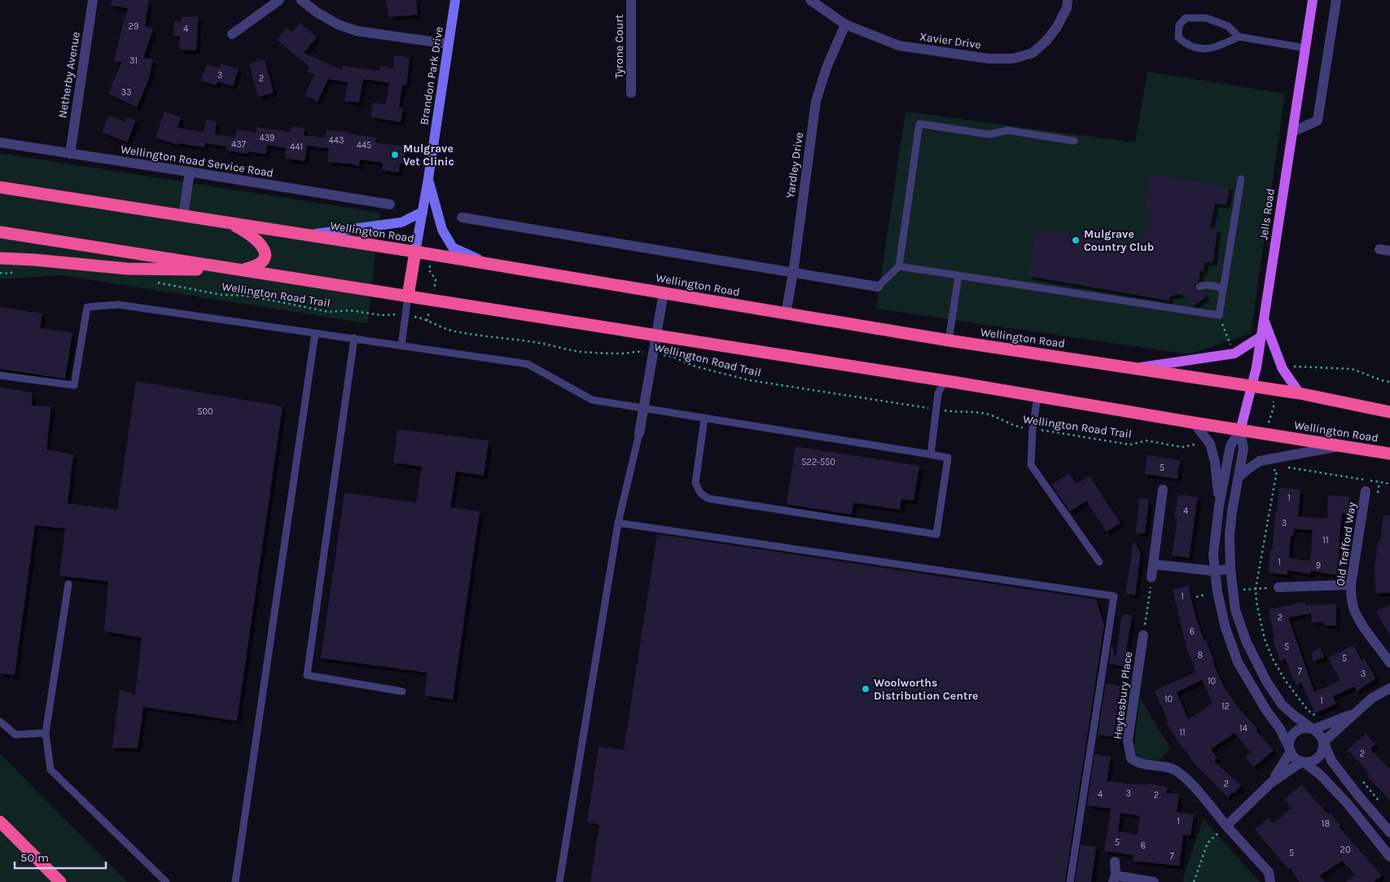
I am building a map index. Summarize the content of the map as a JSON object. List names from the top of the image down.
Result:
{
  "streets": {
    "highway": ["Wellington Road"],
    "main road": ["Jells Road"],
    "street": [
      "Xavier Drive",
      "Tyrone Court",
      "Netherby Avenue",
      "Brandon Park Drive",
      "Wellington Road Service Road",
      "Yardley Drive",
      "Old Trafford Way",
      "Heytesbury Place"
    ],
    "path": ["Wellington Road Trail"]
  },
  "crossings": [
    ["Xavier Drive", "Yardley Drive"],
    ["Netherby Avenue", "Wellington Road Service Road"],
    ["Brandon Park Drive", "Wellington Road"],
    ["Yardley Drive", "Wellington Road"],
    ["Jells Road", "Wellington Road"]
  ],
  "places": ["Mulgrave Vet Clinic", "Mulgrave Country Club", "Woolworths Distribution Centre"],
  "house_numbers": [
    "29",
    "4",
    "31",
    "3",
    "2",
    "33",
    "439",
    "443",
    "437",
    "445",
    "441",
    "500",
    "522-550",
    "5",
    "1",
    "4",
    "3",
    "11",
    "1",
    "9",
    "1",
    "2",
    "6",
    "5",
    "8",
    "5",
    "7",
    "3",
    "10",
    "10",
    "1",
    "12",
    "14",
    "11",
    "2",
    "2",
    "3",
    "4",
    "2",
    "1",
    "18",
    "5",
    "6",
    "20",
    "5",
    "7"
  ],
  "scale_bar": "50 m"
}
